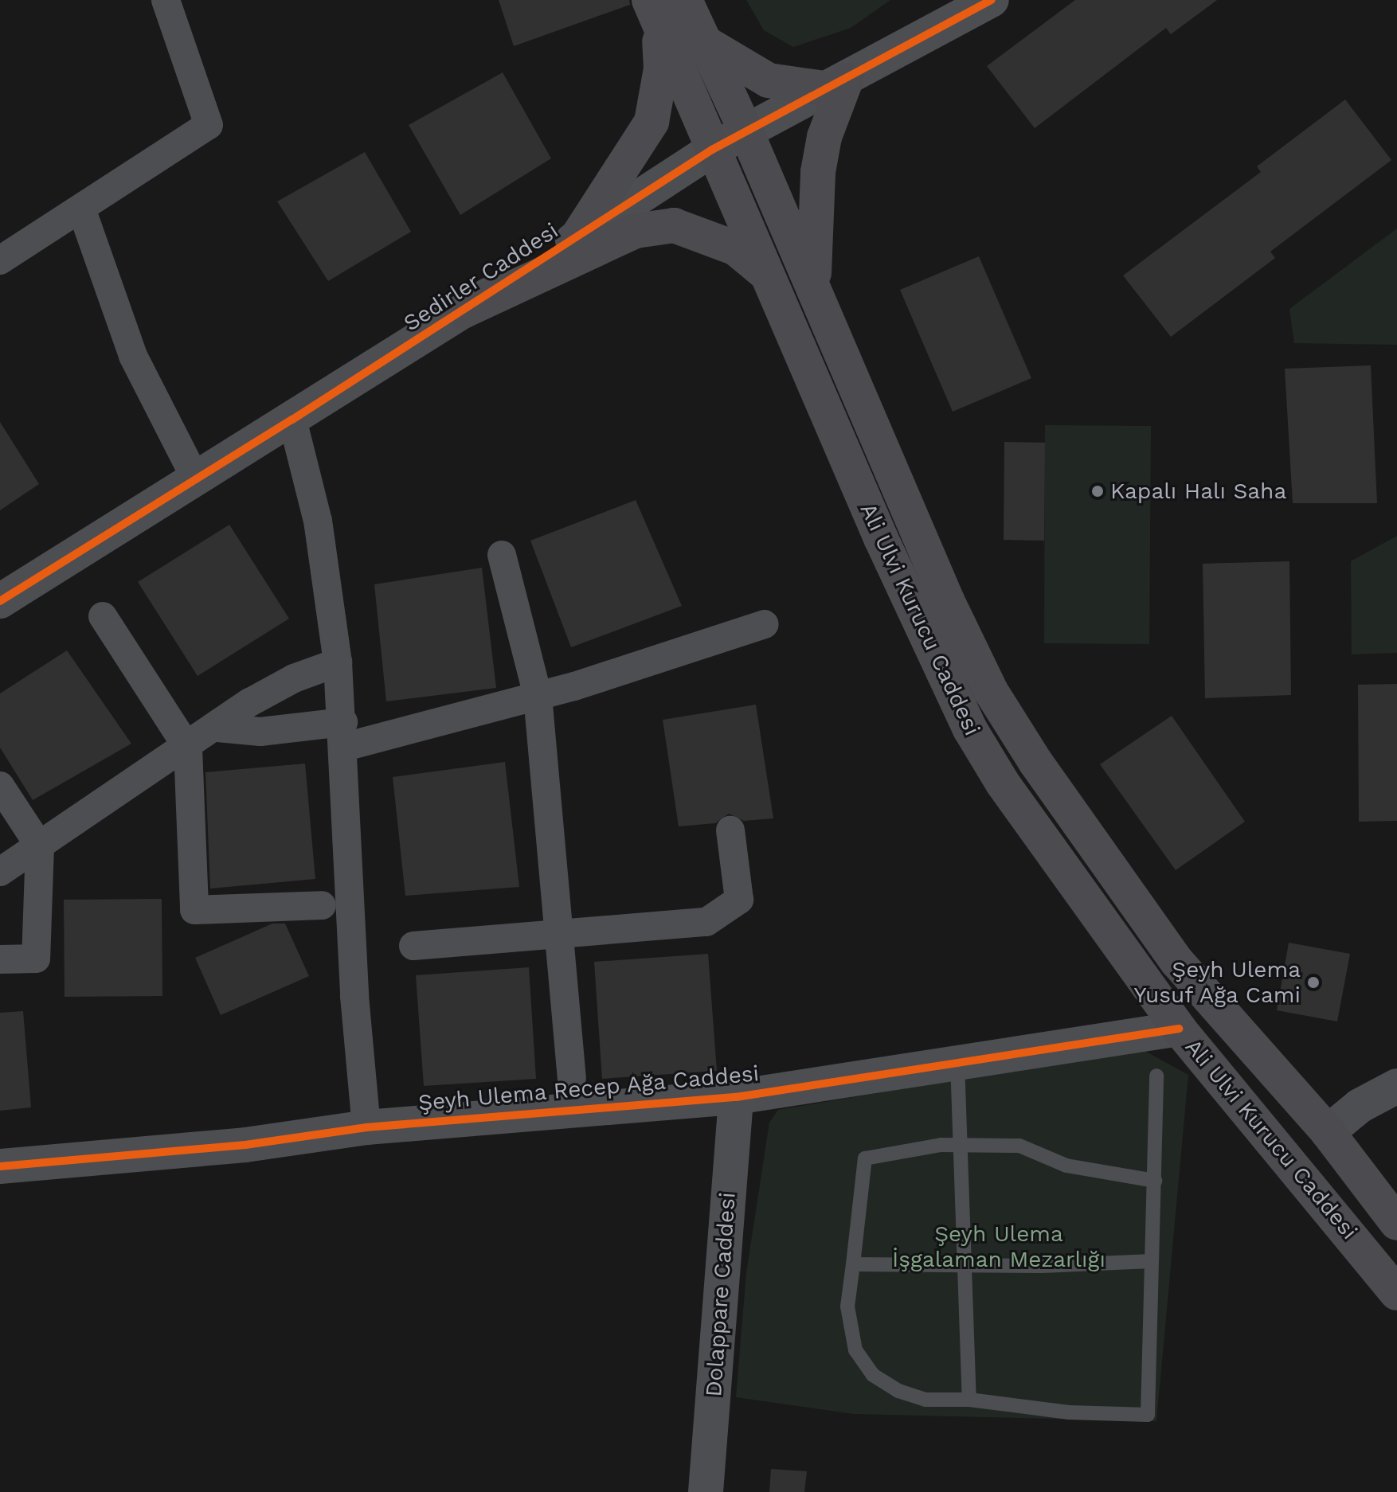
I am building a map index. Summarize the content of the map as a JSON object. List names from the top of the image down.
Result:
{
  "streets": {
    "main road": ["Ali Ulvi Kurucu Caddesi"],
    "street": ["Sedirler Caddesi", "Şeyh Ulema Recep Ağa Caddesi", "Dolappare Caddesi"]
  },
  "crossings": [
    ["Sedirler Caddesi", "Ali Ulvi Kurucu Caddesi"],
    ["Ali Ulvi Kurucu Caddesi", "Şeyh Ulema Recep Ağa Caddesi"],
    ["Şeyh Ulema Recep Ağa Caddesi", "Dolappare Caddesi"]
  ],
  "parks": ["Şeyh Ulema İşgalaman Mezarlığı"],
  "places": ["Kapalı Halı Saha", "Şeyh Ulema Yusuf Ağa Cami"]
}
